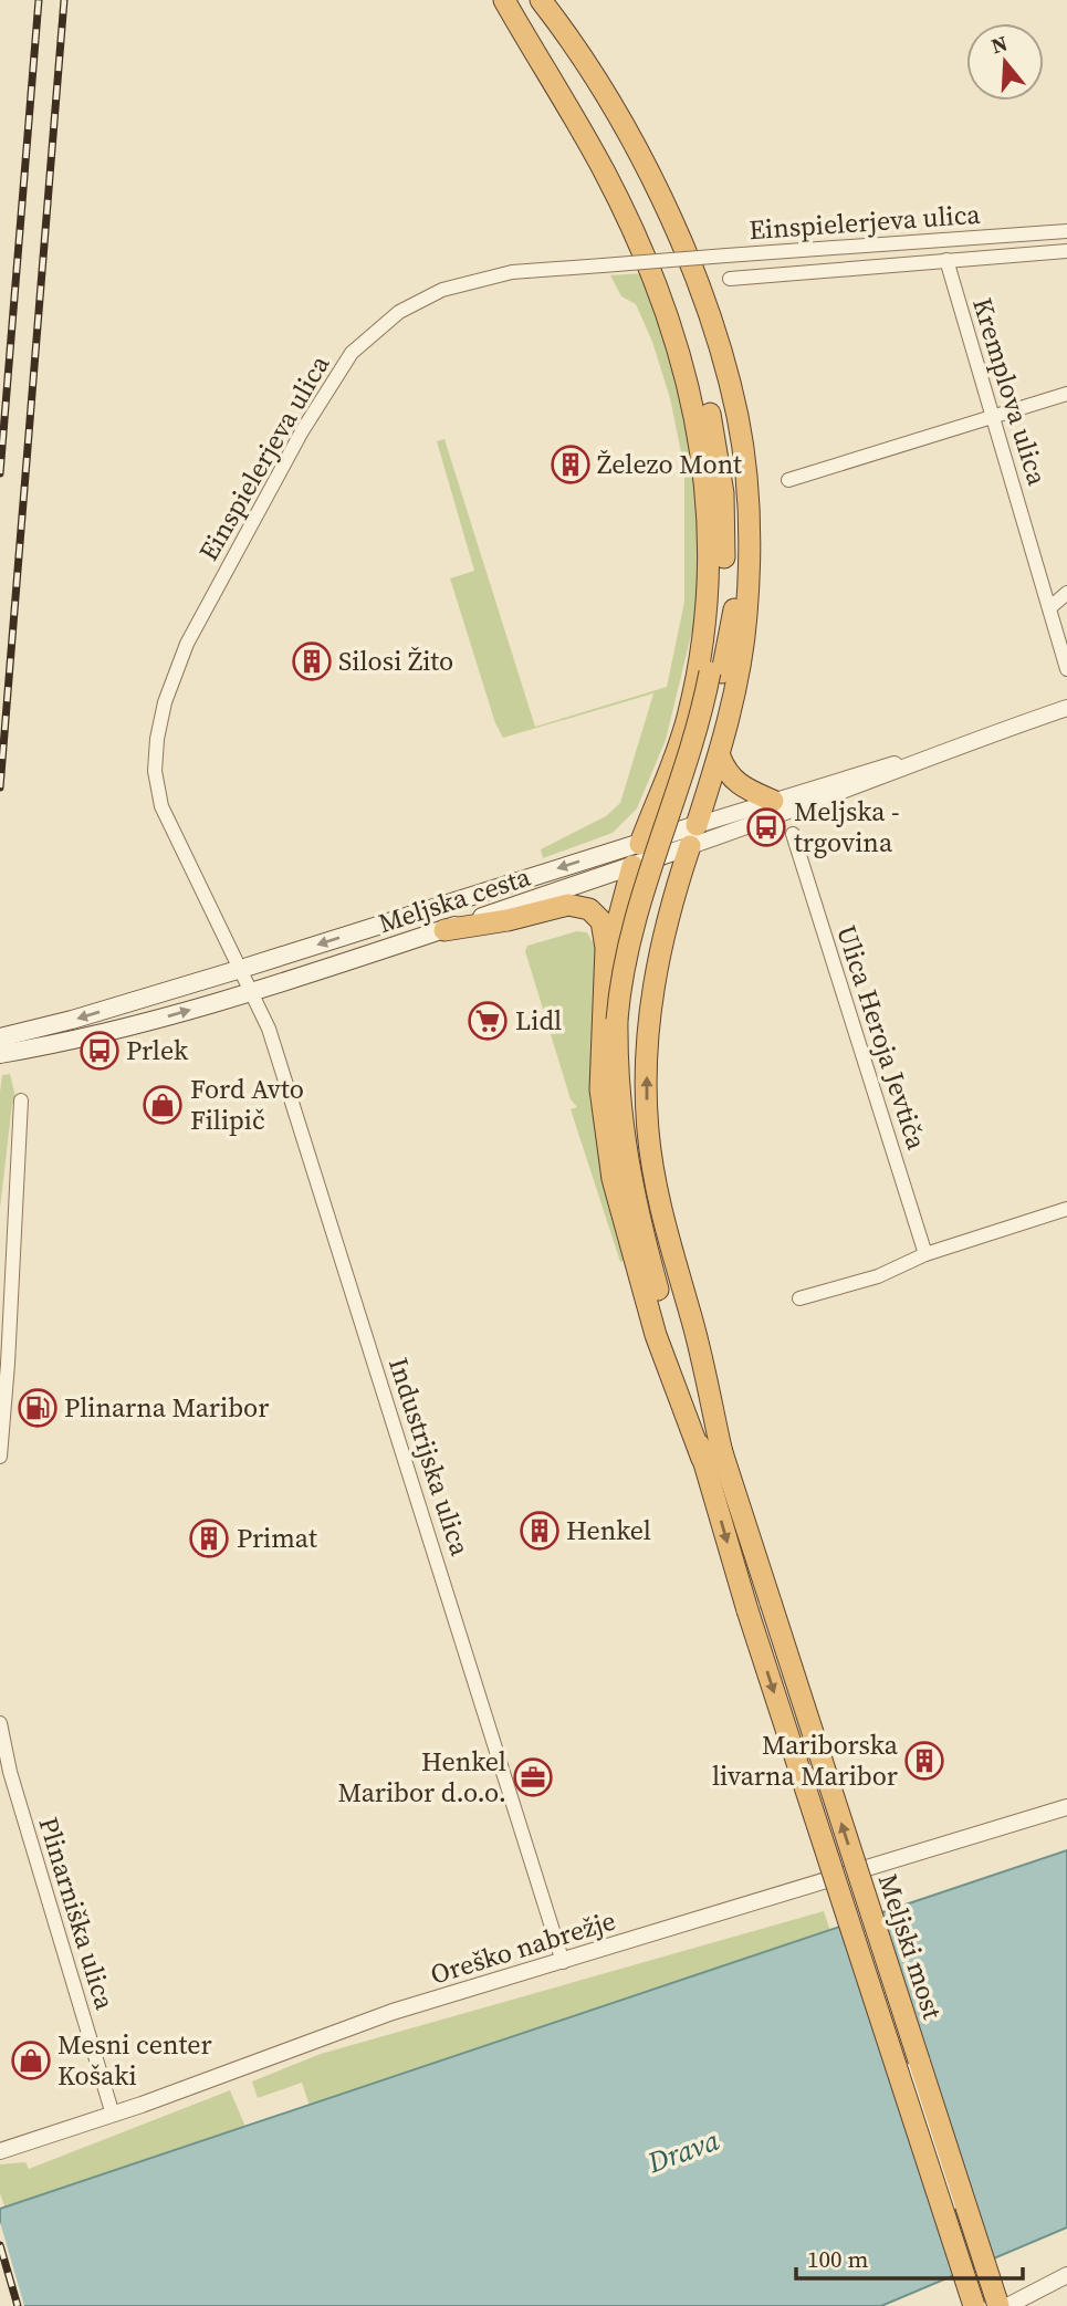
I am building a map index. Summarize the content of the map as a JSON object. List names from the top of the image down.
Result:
{
  "streets": {
    "highway": ["Meljski most"],
    "main road": ["Meljska cesta"],
    "street": [
      "Einspielerjeva ulica",
      "Kremplova ulica",
      "Ulica Heroja Jevtiča",
      "Industrijska ulica",
      "Plinarniška ulica",
      "Oreško nabrežje"
    ]
  },
  "crossings": [
    ["Einspielerjeva ulica", "Kremplova ulica"],
    ["Einspielerjeva ulica", "Meljska cesta"],
    ["Einspielerjeva ulica", "Industrijska ulica"],
    ["Meljska cesta", "Industrijska ulica"],
    ["Industrijska ulica", "Oreško nabrežje"],
    ["Plinarniška ulica", "Oreško nabrežje"],
    ["Meljski most", "Oreško nabrežje"]
  ],
  "water": ["Drava"],
  "places": {
    "building": [
      "Železo Mont",
      "Silosi Žito",
      "Henkel",
      "Primat",
      "Mariborska livarna Maribor"
    ],
    "bus stop": ["Meljska - trgovina", "Prlek"],
    "supermarket": ["Lidl"],
    "shop": ["Ford Avto Filipič", "Mesni center Košaki"],
    "fuel station": ["Plinarna Maribor"],
    "office": ["Henkel Maribor d.o.o."]
  },
  "scale_bar": "100 m",
  "north": "top"
}
